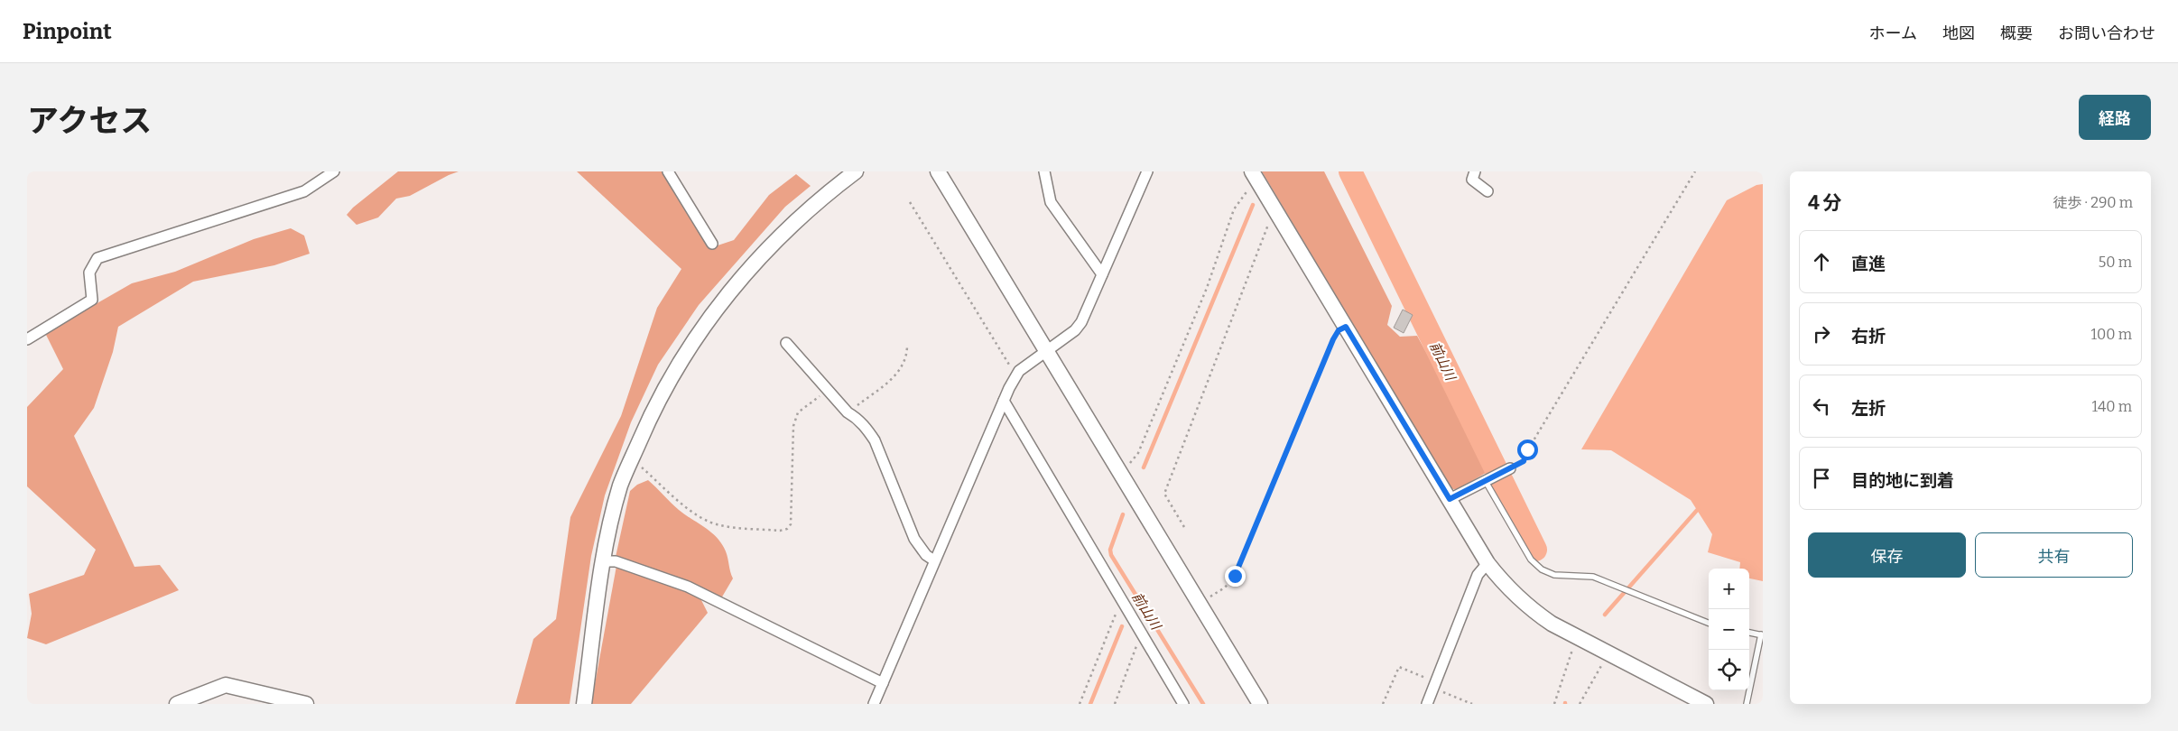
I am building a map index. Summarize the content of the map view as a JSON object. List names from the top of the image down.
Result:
{
  "water": ["前山川"],
  "page": {
    "header": "Pinpoint",
    "nav": [
      "ホーム",
      "地図",
      "概要",
      "お問い合わせ"
    ],
    "title": "アクセス",
    "buttons": [
      "経路",
      ["保存", "共有"]
    ],
    "heading": ["4 分", "徒歩 · 290 m"],
    "list": [
      ["直進", "50 m"],
      ["右折", "100 m"],
      ["左折", "140 m"],
      "目的地に到着"
    ],
    "map_buttons": ["+", "−"]
  }
}
